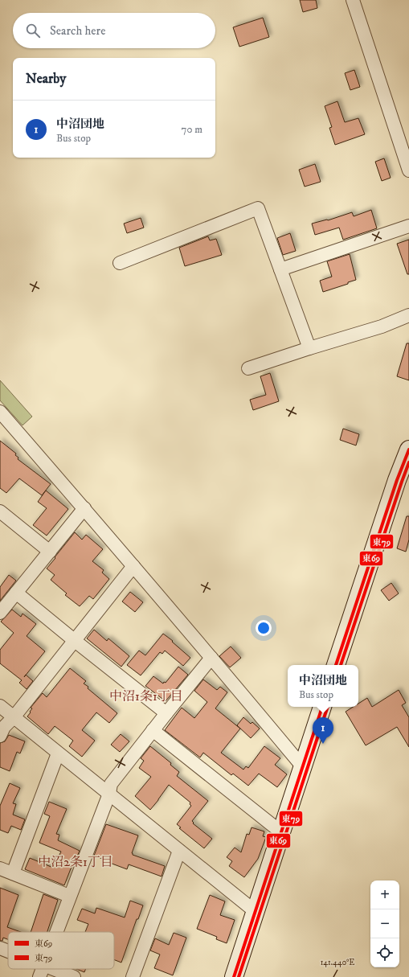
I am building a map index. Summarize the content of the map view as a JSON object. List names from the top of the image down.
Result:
{
  "districts": ["中沼1条1丁目", "中沼2条1丁目"],
  "lines": ["transit line 東69", "transit line 東79"],
  "legend": ["東69", "東79"],
  "page": {
    "search": "Search here",
    "heading": "Nearby",
    "list": [
      {
        "mark": "1",
        "name": "中沼団地",
        "note": "Bus stop",
        "value": "70 m"
      }
    ],
    "popup": ["中沼団地", "Bus stop"],
    "pins": "1",
    "map_buttons": ["+", "−"]
  },
  "coordinates": ["141.440°E"]
}
